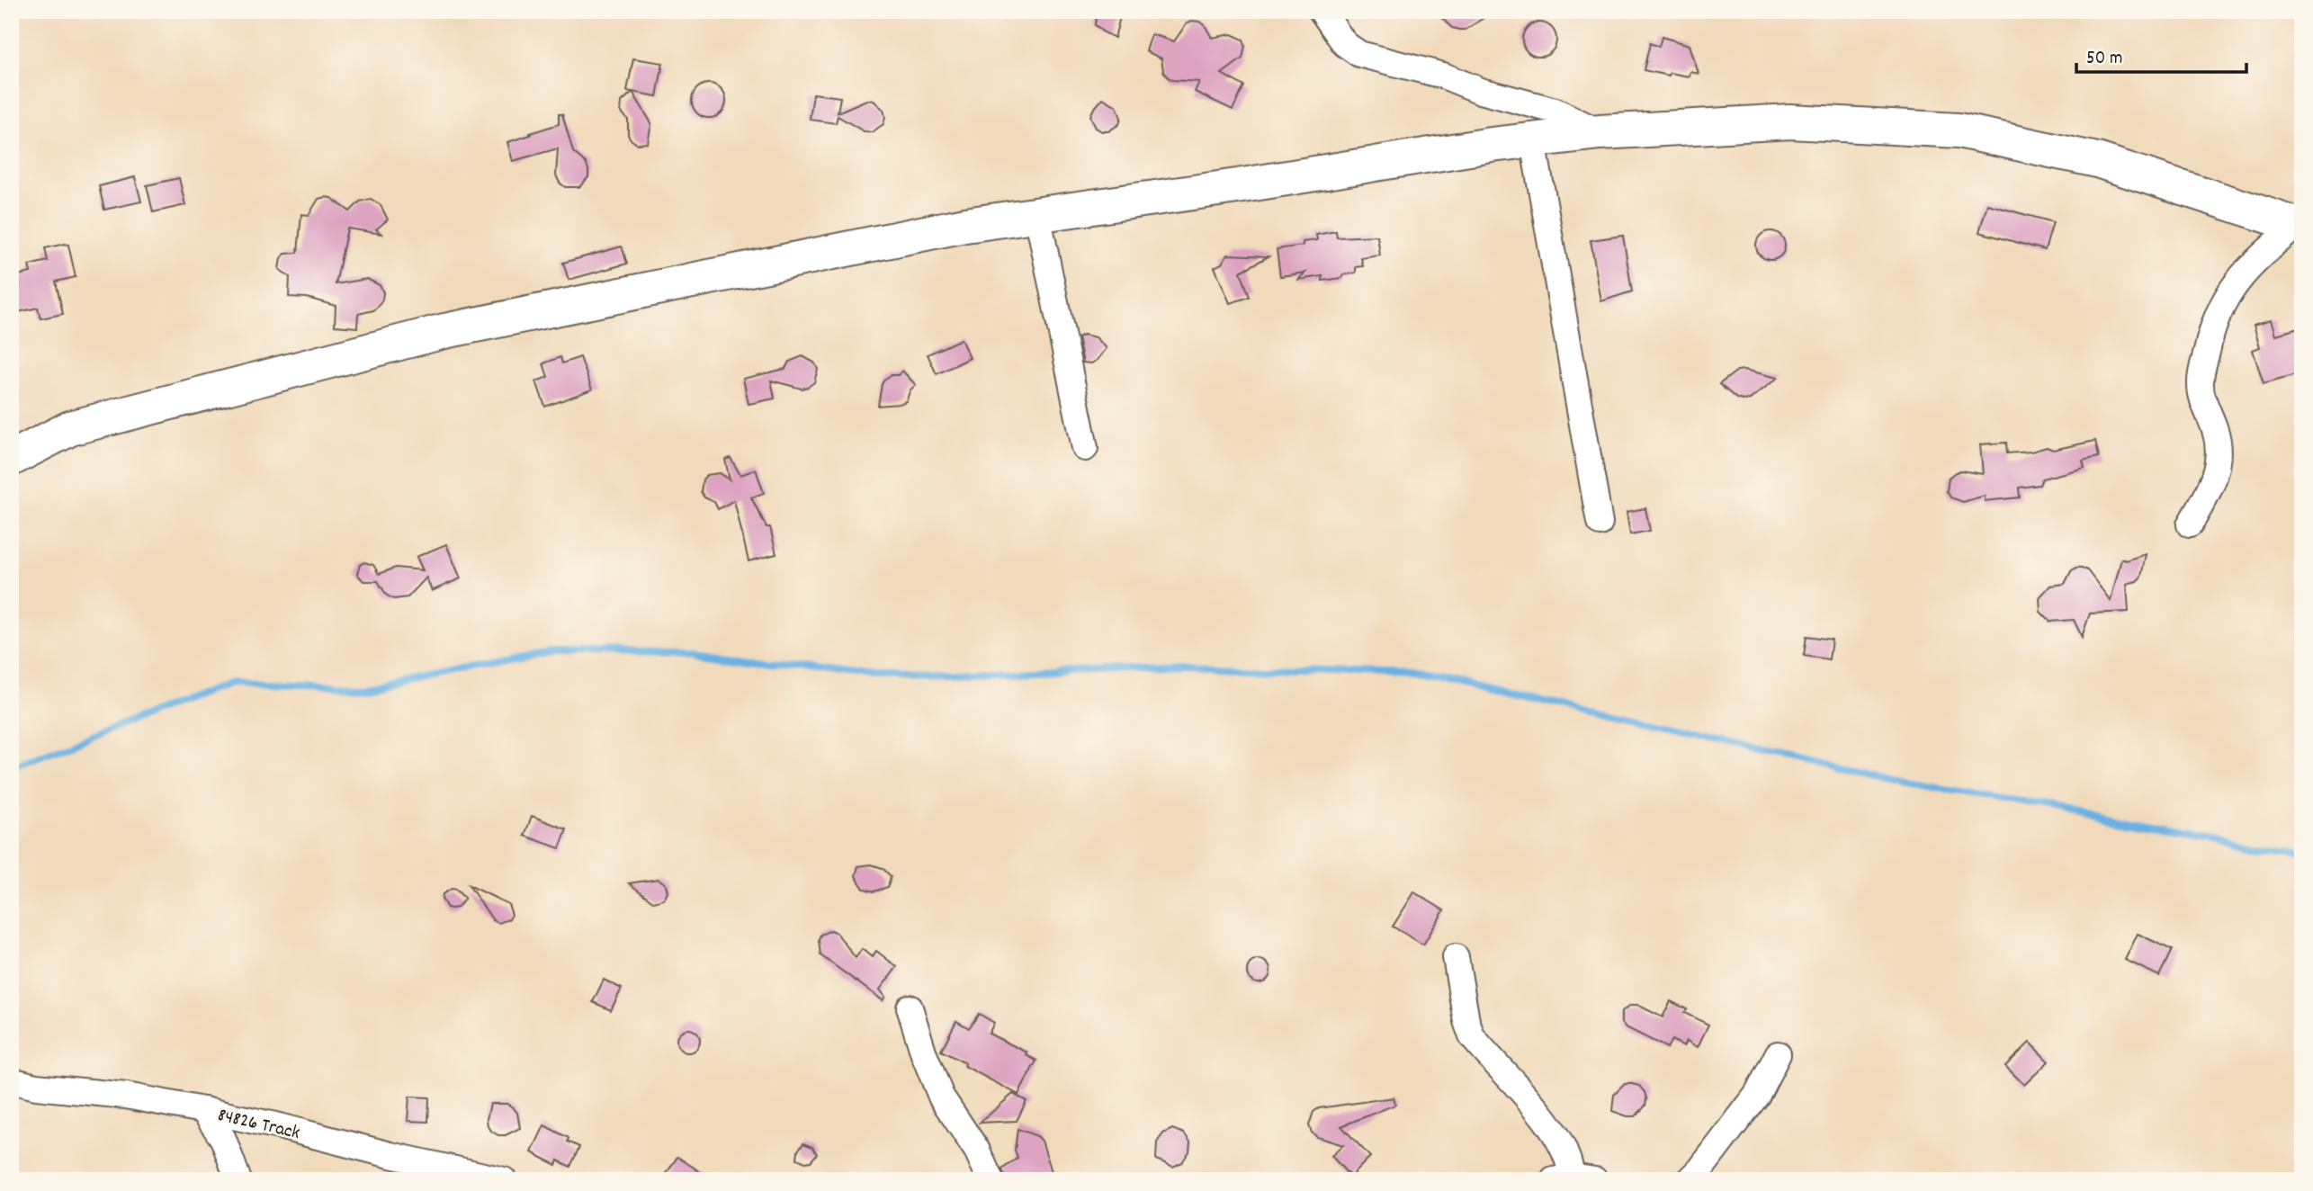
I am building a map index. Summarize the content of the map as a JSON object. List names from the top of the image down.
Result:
{
  "streets": {
    "street": ["84826 Track"]
  },
  "scale_bar": "50 m"
}
